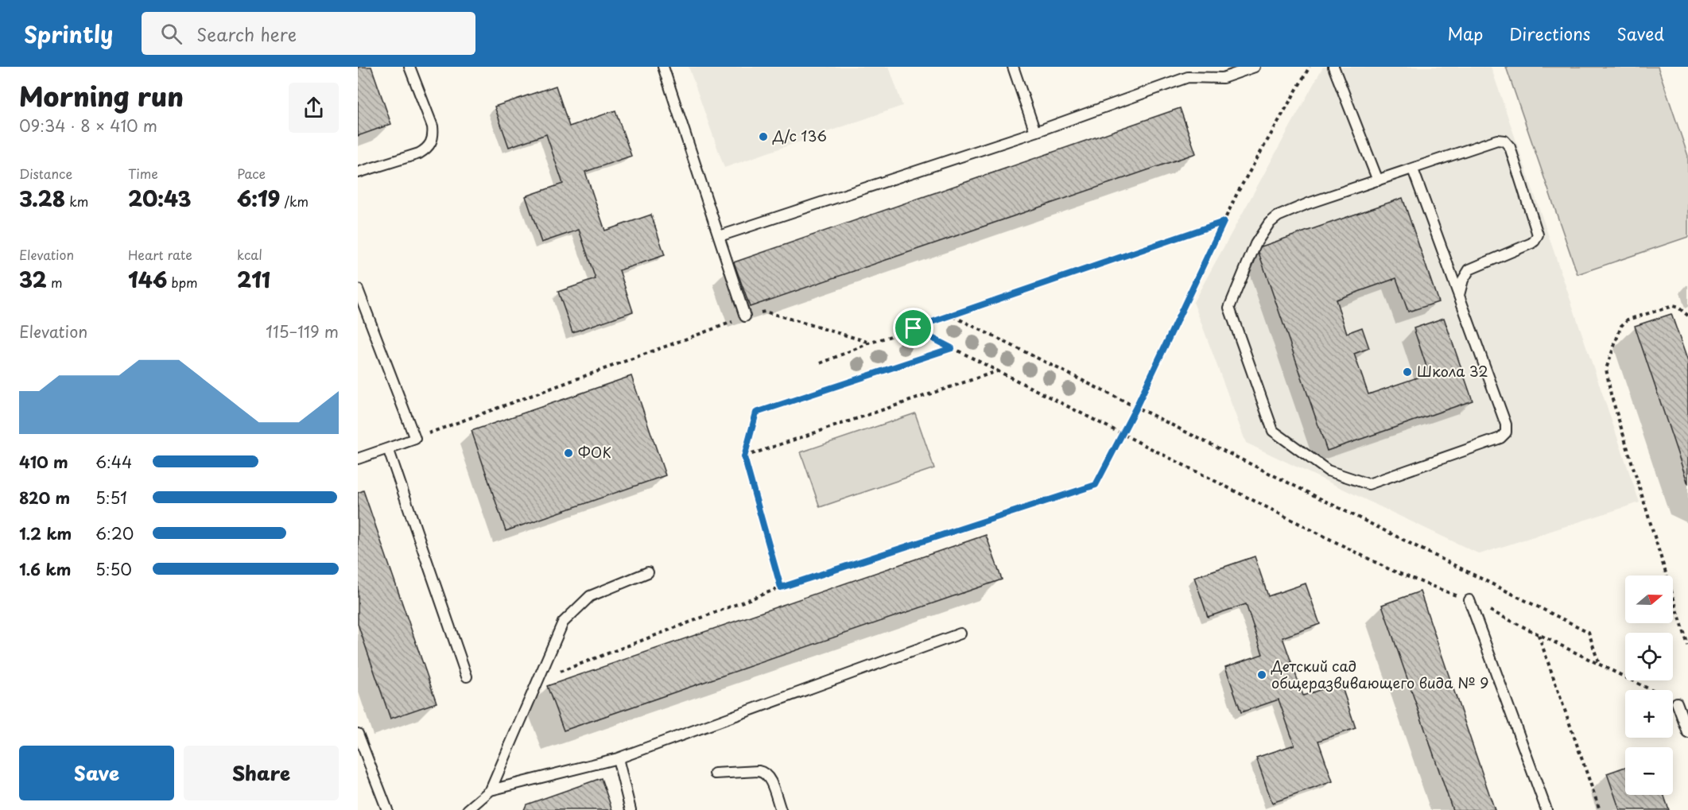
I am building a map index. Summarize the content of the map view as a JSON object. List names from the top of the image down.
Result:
{
  "places": [
    "Д/с 136",
    "Школа 32",
    "ФОК",
    "Детский сад общеразвивающего вида № 9"
  ],
  "north": "right",
  "page": {
    "header": "Sprintly",
    "search": "Search here",
    "nav": ["Map", "Directions", "Saved"],
    "heading": ["Morning run", "09:34 · 8 × 410 m"],
    "stats": [
      ["Distance", "3.28 km"],
      ["Time", "20:43"],
      ["Pace", "6:19 /km"],
      ["Elevation", "32 m"],
      ["Heart rate", "146 bpm"],
      ["kcal", "211"]
    ],
    "chart": ["Elevation", "115–119 m"],
    "list": [
      {
        "name": "410 m",
        "note": "6:44"
      },
      {
        "name": "820 m",
        "note": "5:51"
      },
      {
        "name": "1.2 km",
        "note": "6:20"
      },
      {
        "name": "1.6 km",
        "note": "5:50"
      }
    ],
    "map_buttons": ["+", "−"],
    "buttons": ["Save", "Share"]
  }
}
